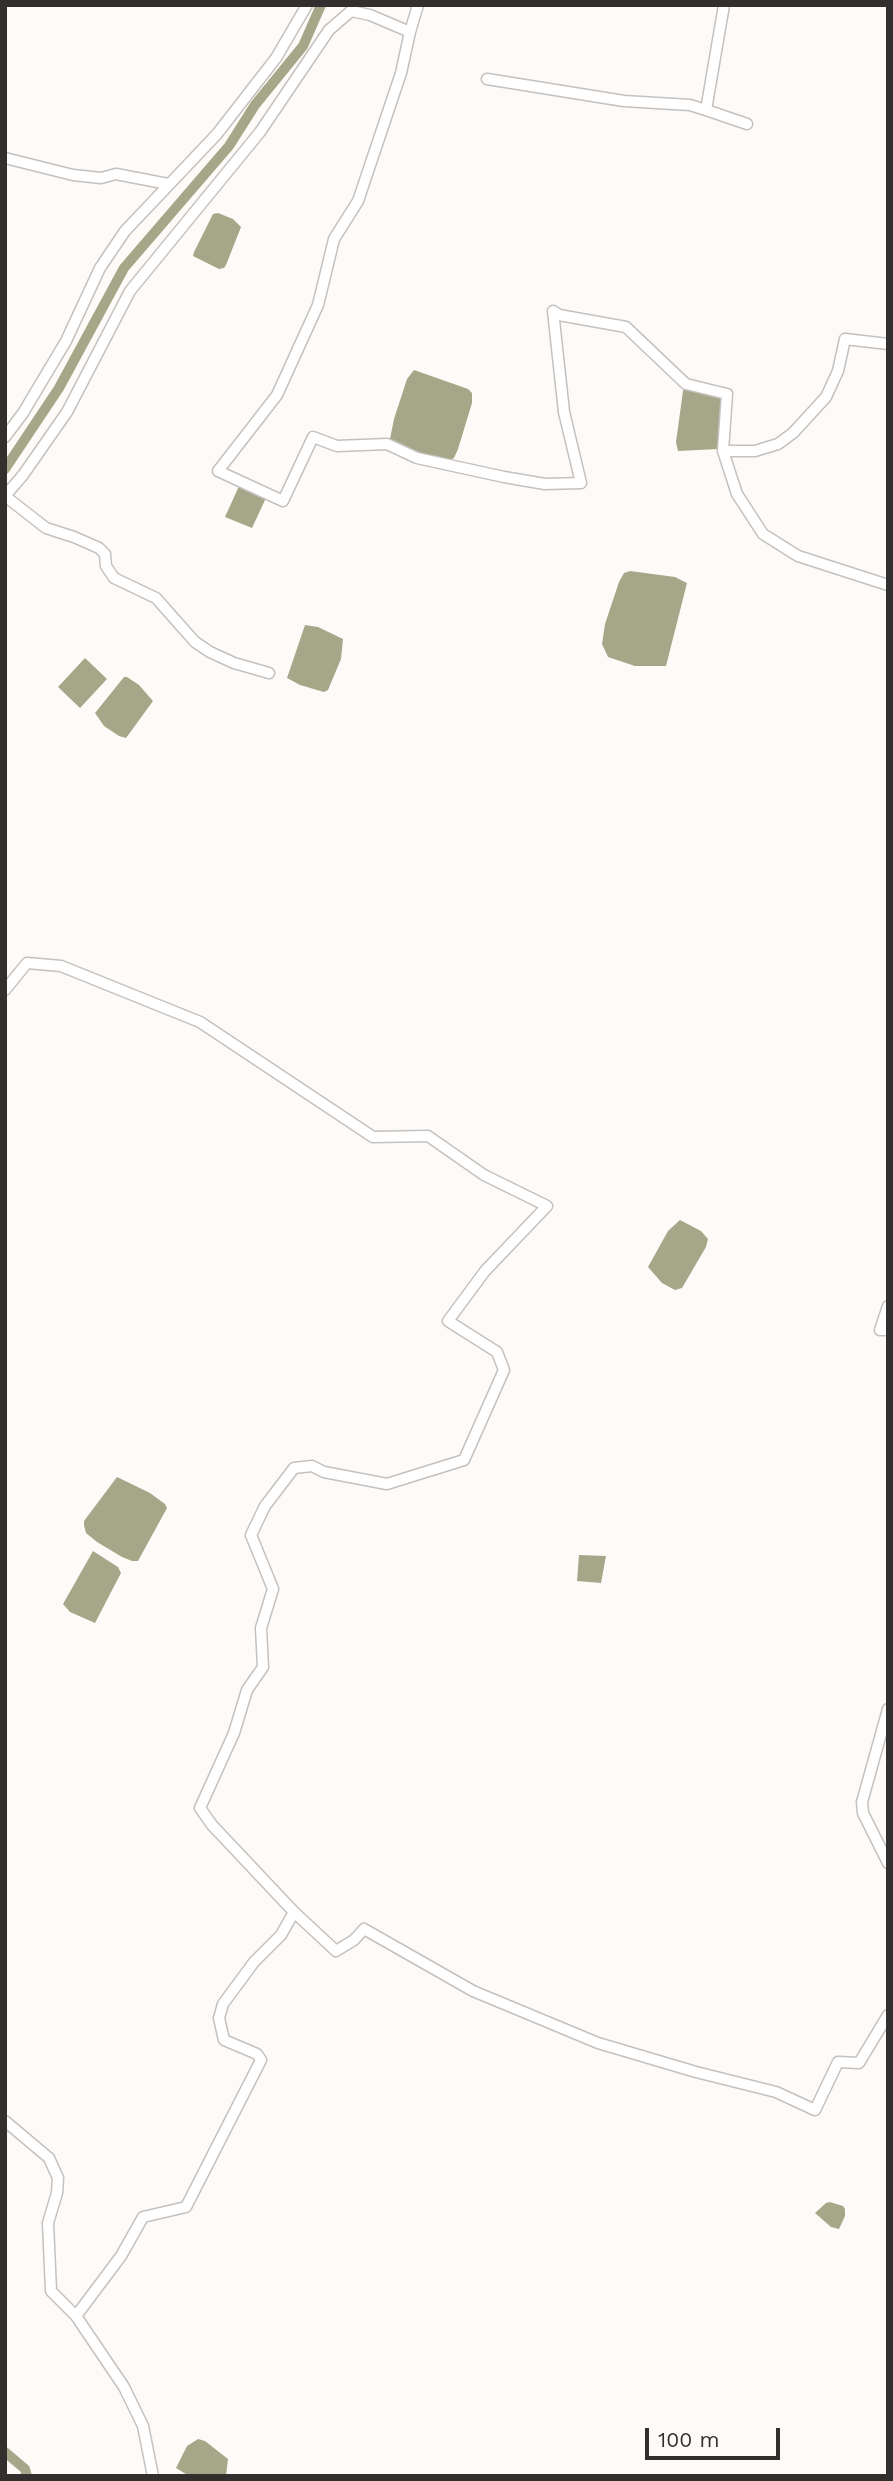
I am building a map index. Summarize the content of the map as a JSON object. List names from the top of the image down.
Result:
{
  "scale_bar": "100 m"
}
